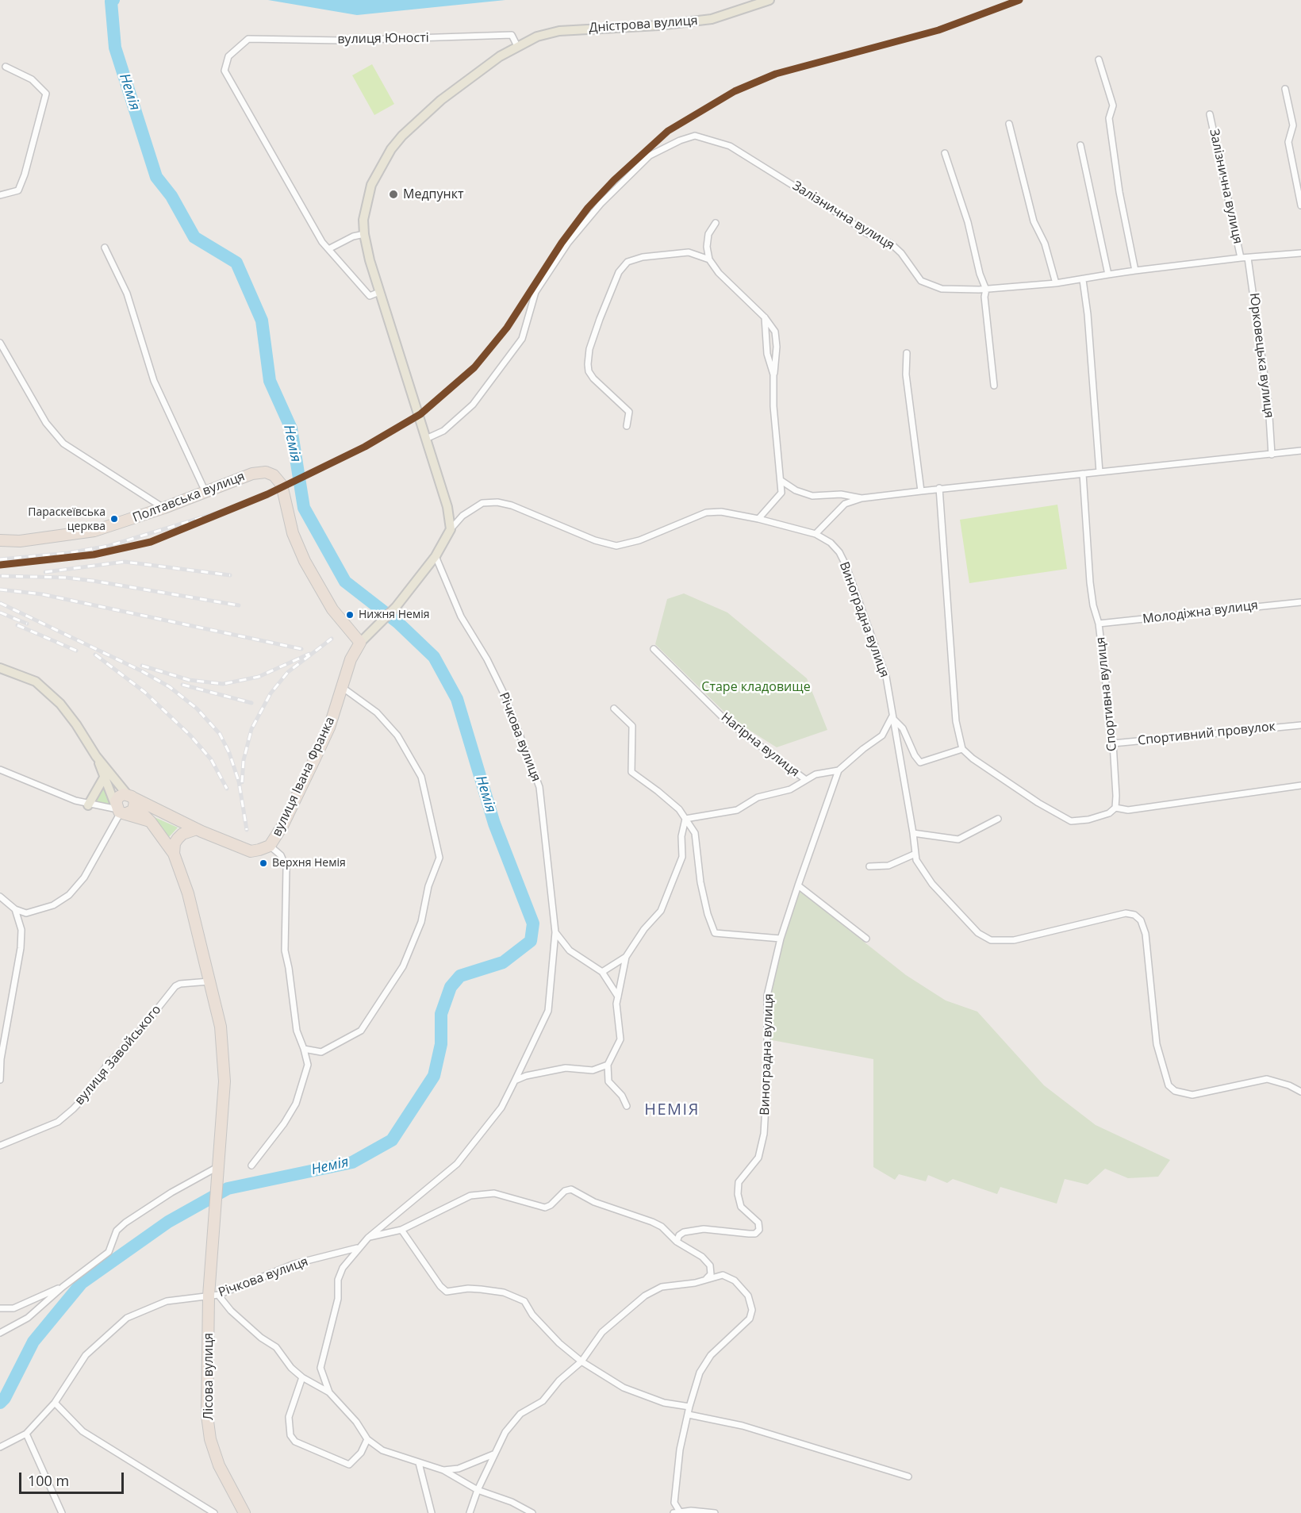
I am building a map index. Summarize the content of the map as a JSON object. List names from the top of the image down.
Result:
{
  "streets": {
    "highway": ["Полтавська вулиця", "вулиця Івана Франка", "Лісова вулиця"],
    "main road": ["Дністрова вулиця"],
    "street": [
      "вулиця Юності",
      "Залізнична вулиця",
      "Юрковецька вулиця",
      "Молодіжна вулиця",
      "Виноградна вулиця",
      "Спортивна вулиця",
      "Спортивний провулок",
      "Річкова вулиця",
      "Нагірна вулиця",
      "вулиця Завойського"
    ]
  },
  "crossings": [
    ["Дністрова вулиця", "вулиця Юності"],
    ["Залізнична вулиця", "Юрковецька вулиця"],
    ["Полтавська вулиця", "вулиця Івана Франка"],
    ["Молодіжна вулиця", "Спортивна вулиця"],
    ["Виноградна вулиця", "Нагірна вулиця"],
    ["Спортивна вулиця", "Спортивний провулок"],
    ["Річкова вулиця", "вулиця Івана Франка"],
    ["Річкова вулиця", "Лісова вулиця"],
    ["вулиця Завойського", "Лісова вулиця"]
  ],
  "districts": ["НЕМІЯ"],
  "water": ["Немія"],
  "parks": ["Старе кладовище"],
  "places": [
    "Медпункт",
    "Параскеївська церква",
    "Нижня Немія",
    "Верхня Немія"
  ],
  "scale_bar": "100 m"
}
